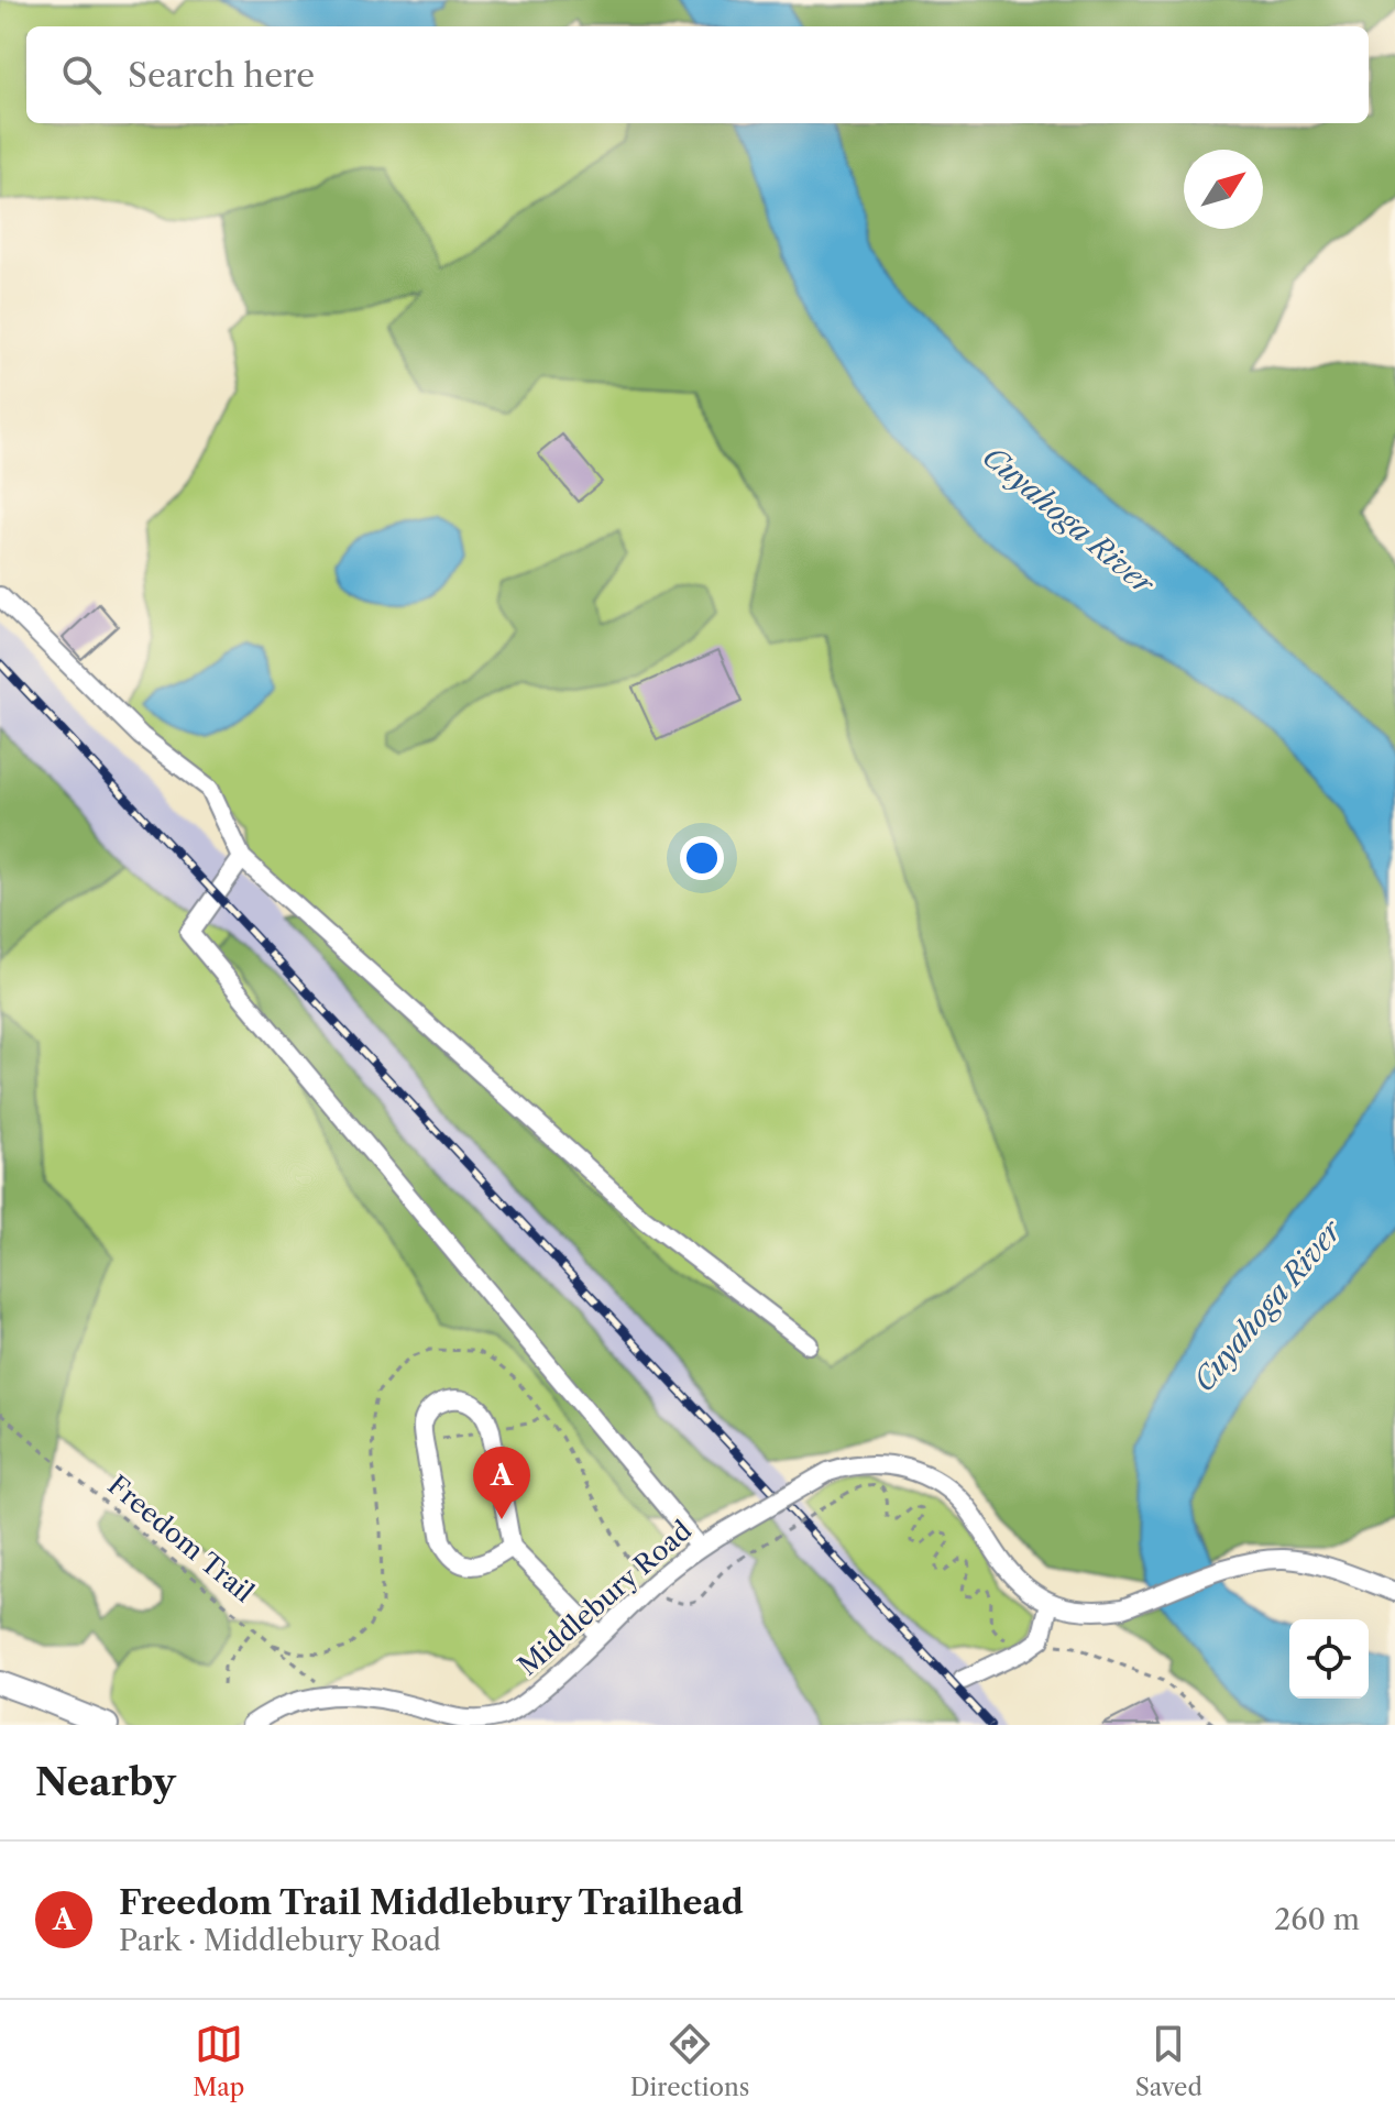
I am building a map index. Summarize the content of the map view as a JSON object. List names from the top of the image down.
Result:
{
  "streets": {
    "street": ["Middlebury Road"],
    "path": ["Freedom Trail"]
  },
  "crossings": [
    ["Freedom Trail", "Middlebury Road"]
  ],
  "water": ["Cuyahoga River"],
  "north": "top right",
  "page": {
    "search": "Search here",
    "pins": "A",
    "heading": "Nearby",
    "list": [
      {
        "mark": "A",
        "name": "Freedom Trail Middlebury Trailhead",
        "note": "Park · Middlebury Road",
        "value": "260 m"
      }
    ],
    "nav": ["Map", "Directions", "Saved"]
  }
}
